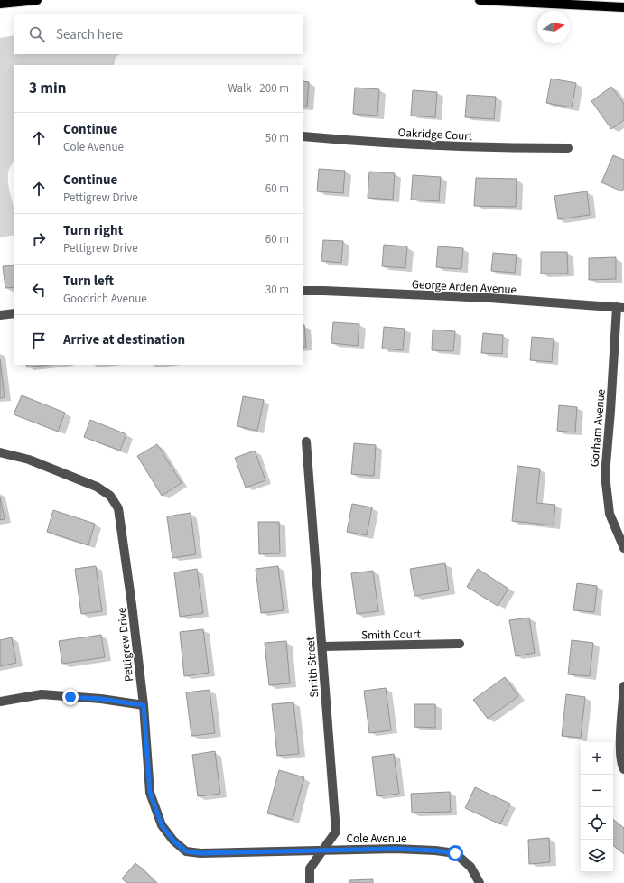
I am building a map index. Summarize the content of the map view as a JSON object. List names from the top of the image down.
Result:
{
  "streets": {
    "street": [
      "Oakridge Court",
      "George Arden Avenue",
      "Gorham Avenue",
      "Smith Court",
      "Pettigrew Drive",
      "Smith Street",
      "Cole Avenue"
    ]
  },
  "crossings": [
    ["George Arden Avenue", "Gorham Avenue"],
    ["Smith Court", "Smith Street"],
    ["Pettigrew Drive", "Smith Street"],
    ["Pettigrew Drive", "Cole Avenue"],
    ["Smith Street", "Cole Avenue"]
  ],
  "north": "right",
  "page": {
    "search": "Search here",
    "heading": ["3 min", "Walk · 200 m"],
    "list": [
      ["Continue", "Cole Avenue", "50 m"],
      ["Continue", "Pettigrew Drive", "60 m"],
      ["Turn right", "Pettigrew Drive", "60 m"],
      ["Turn left", "Goodrich Avenue", "30 m"],
      "Arrive at destination"
    ],
    "map_buttons": ["+", "−"]
  }
}
